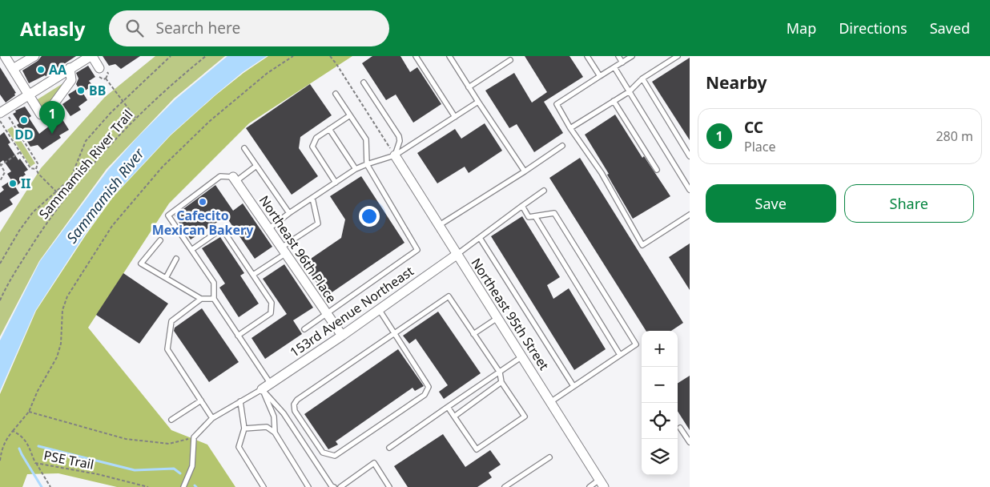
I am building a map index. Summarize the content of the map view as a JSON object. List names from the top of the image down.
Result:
{
  "streets": {
    "street": ["Northeast 96th Place", "153rd Avenue Northeast", "Northeast 95th Street"],
    "path": ["Sammamish River Trail", "PSE Trail"]
  },
  "crossings": [
    ["Northeast 96th Place", "153rd Avenue Northeast"],
    ["153rd Avenue Northeast", "Northeast 95th Street"]
  ],
  "water": ["Sammamish River"],
  "places": [
    "AA",
    "BB",
    "DD",
    "II",
    "Cafecito Mexican Bakery"
  ],
  "page": {
    "header": "Atlasly",
    "search": "Search here",
    "nav": ["Map", "Directions", "Saved"],
    "heading": "Nearby",
    "pins": "1",
    "list": [
      {
        "mark": "1",
        "name": "CC",
        "note": "Place",
        "value": "280 m"
      }
    ],
    "buttons": ["Save", "Share"],
    "map_buttons": ["+", "−"]
  }
}
